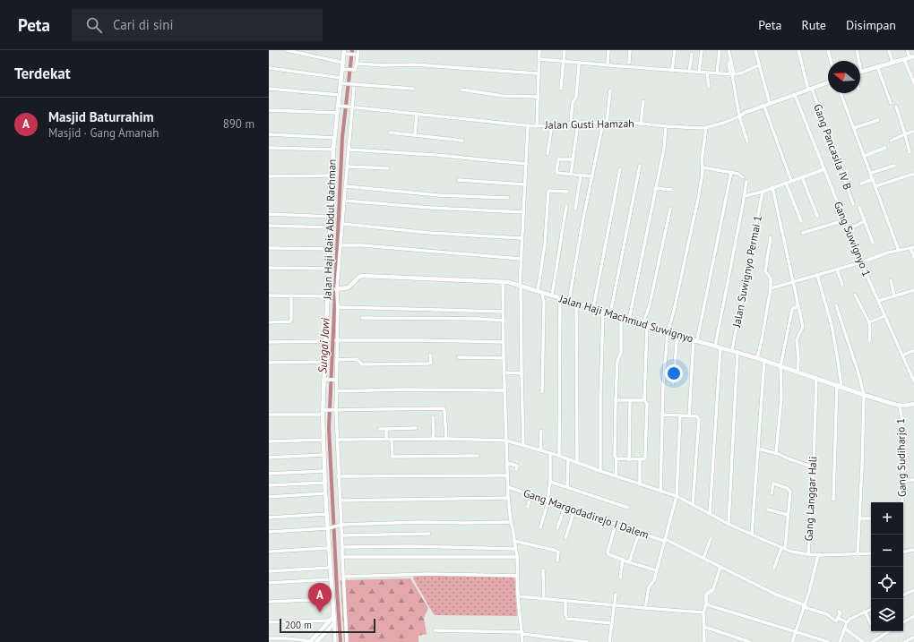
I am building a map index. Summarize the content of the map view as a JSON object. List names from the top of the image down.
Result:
{
  "streets": {
    "street": [
      "Jalan Gusti Hamzah",
      "Gang Pancasila IV B",
      "Jalan Haji Rais Abdul Rachman",
      "Gang Suwignyo 1",
      "Jalan Suwignyo Permai 1",
      "Jalan Haji Machmud Suwignyo",
      "Gang Sudiharjo 1",
      "Gang Langgar Hali",
      "Gang Margodadirejo I Dalem"
    ]
  },
  "crossings": [
    ["Jalan Gusti Hamzah", "Gang Pancasila IV B"],
    ["Jalan Gusti Hamzah", "Jalan Haji Rais Abdul Rachman"],
    ["Jalan Gusti Hamzah", "Gang Suwignyo 1"],
    ["Jalan Suwignyo Permai 1", "Jalan Haji Machmud Suwignyo"],
    ["Jalan Haji Machmud Suwignyo", "Gang Sudiharjo 1"],
    ["Jalan Haji Machmud Suwignyo", "Gang Langgar Hali"]
  ],
  "water": ["Sungai Jawi"],
  "scale_bar": "200 m",
  "north": "left",
  "page": {
    "header": "Peta",
    "search": "Cari di sini",
    "nav": ["Peta", "Rute", "Disimpan"],
    "heading": "Terdekat",
    "list": [
      {
        "mark": "A",
        "name": "Masjid Baturrahim",
        "note": "Masjid · Gang Amanah",
        "value": "890 m"
      }
    ],
    "map_buttons": ["+", "−"],
    "pins": "A",
    "scale": "200 m"
  }
}
